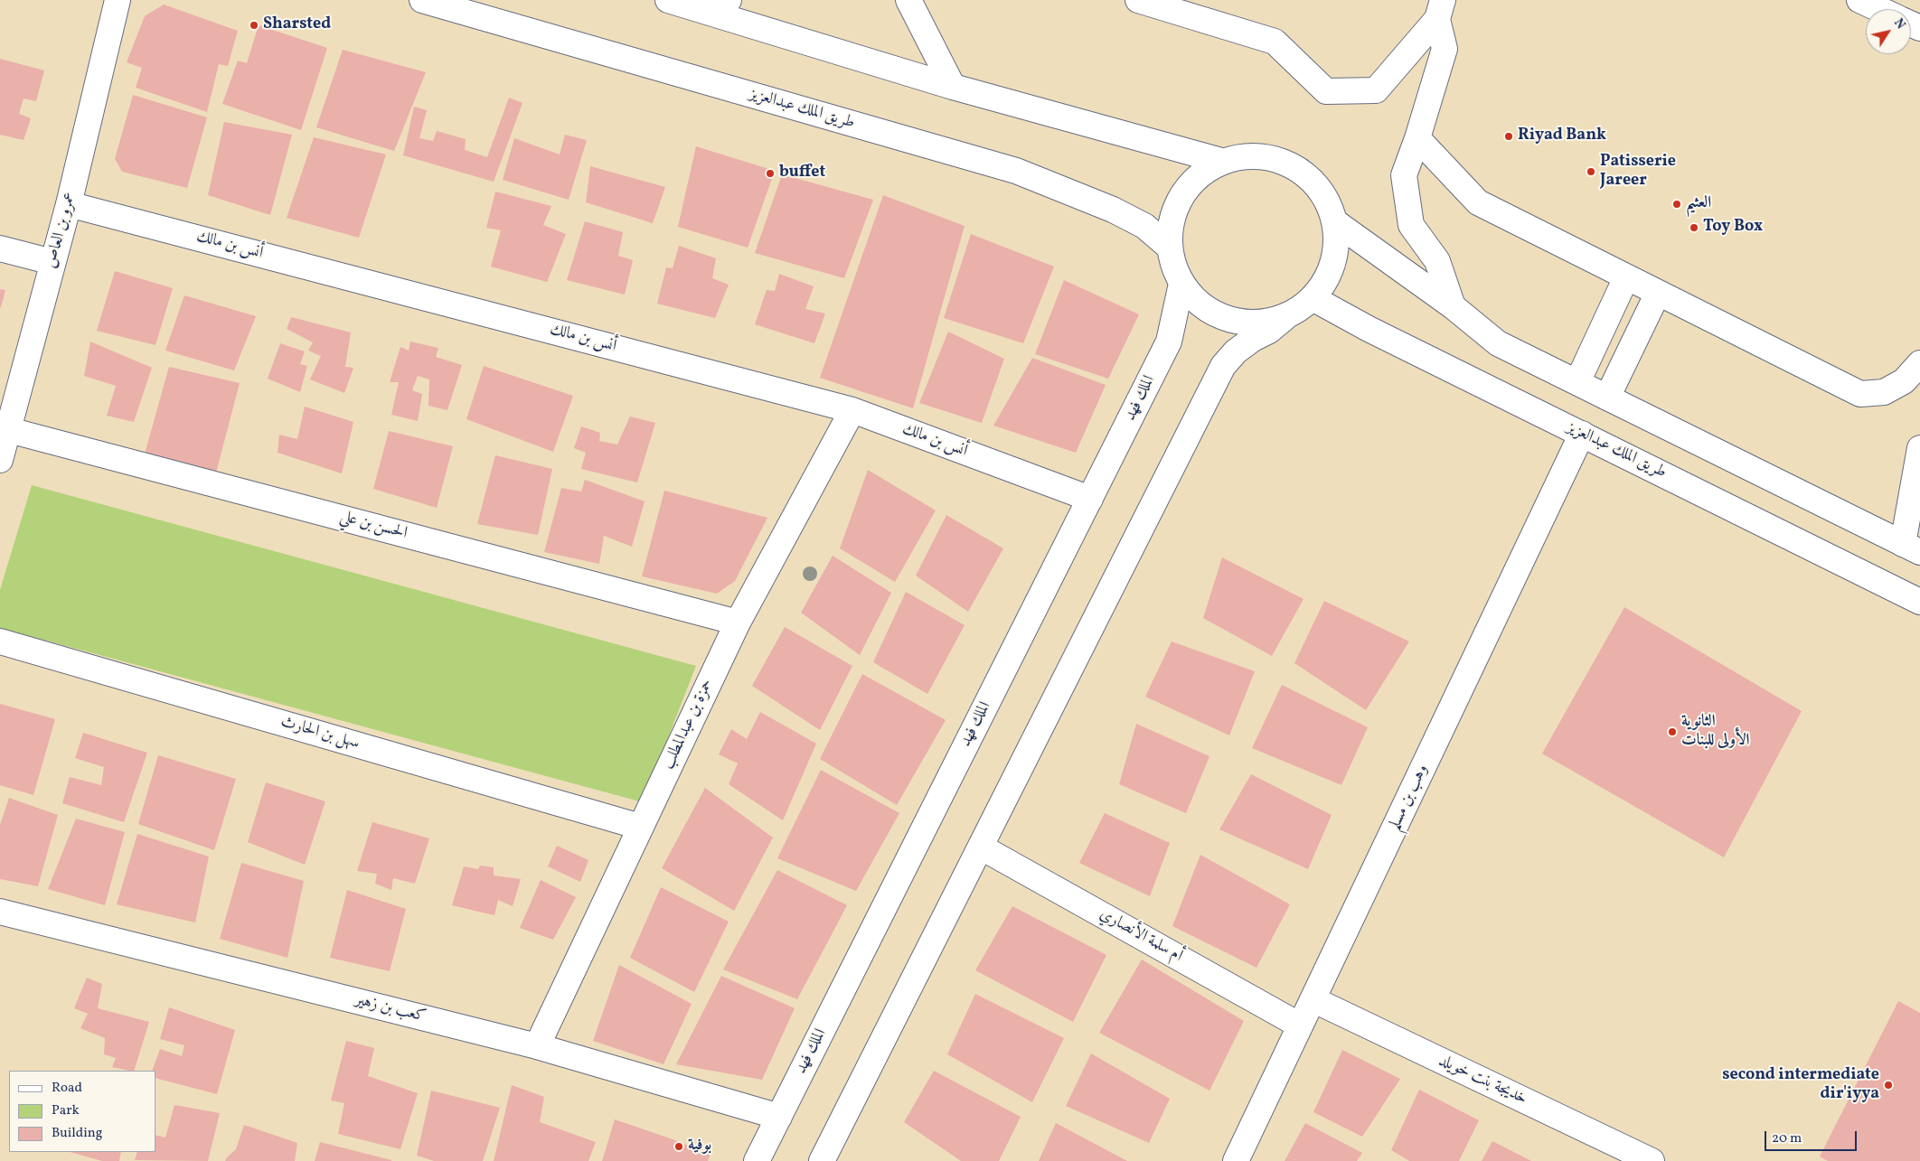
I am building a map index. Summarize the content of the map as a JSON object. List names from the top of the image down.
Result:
{
  "streets": {
    "street": [
      "طريق الملك عبدالعزيز",
      "عمرو بن العاص",
      "أنس بن مالك",
      "الملك فهد",
      "الحسن بن علي",
      "حمزة بن عبدالمطلب",
      "سهل بن الحارث",
      "وهب بن مسلم",
      "أم سلمة الأنصاري",
      "كعب بن زهير",
      "خديجة بنت خويلد"
    ]
  },
  "crossings": [
    ["طريق الملك عبدالعزيز", "وهب بن مسلم"],
    ["عمرو بن العاص", "أنس بن مالك"],
    ["عمرو بن العاص", "الحسن بن علي"],
    ["أنس بن مالك", "الملك فهد"],
    ["أنس بن مالك", "حمزة بن عبدالمطلب"],
    ["الملك فهد", "كعب بن زهير"],
    ["الحسن بن علي", "حمزة بن عبدالمطلب"],
    ["حمزة بن عبدالمطلب", "سهل بن الحارث"],
    ["حمزة بن عبدالمطلب", "كعب بن زهير"],
    ["وهب بن مسلم", "أم سلمة الأنصاري"],
    ["وهب بن مسلم", "خديجة بنت خويلد"]
  ],
  "places": [
    "Sharsted",
    "Riyad Bank",
    "Patisserie Jareer",
    "buffet",
    "العثيم",
    "Toy Box",
    "الثانوية الأولى للبنات",
    "second intermediate dir'iyya",
    "بوفية"
  ],
  "legend": ["Road", "Park", "Building"],
  "scale_bar": "20 m",
  "north": "top right"
}
